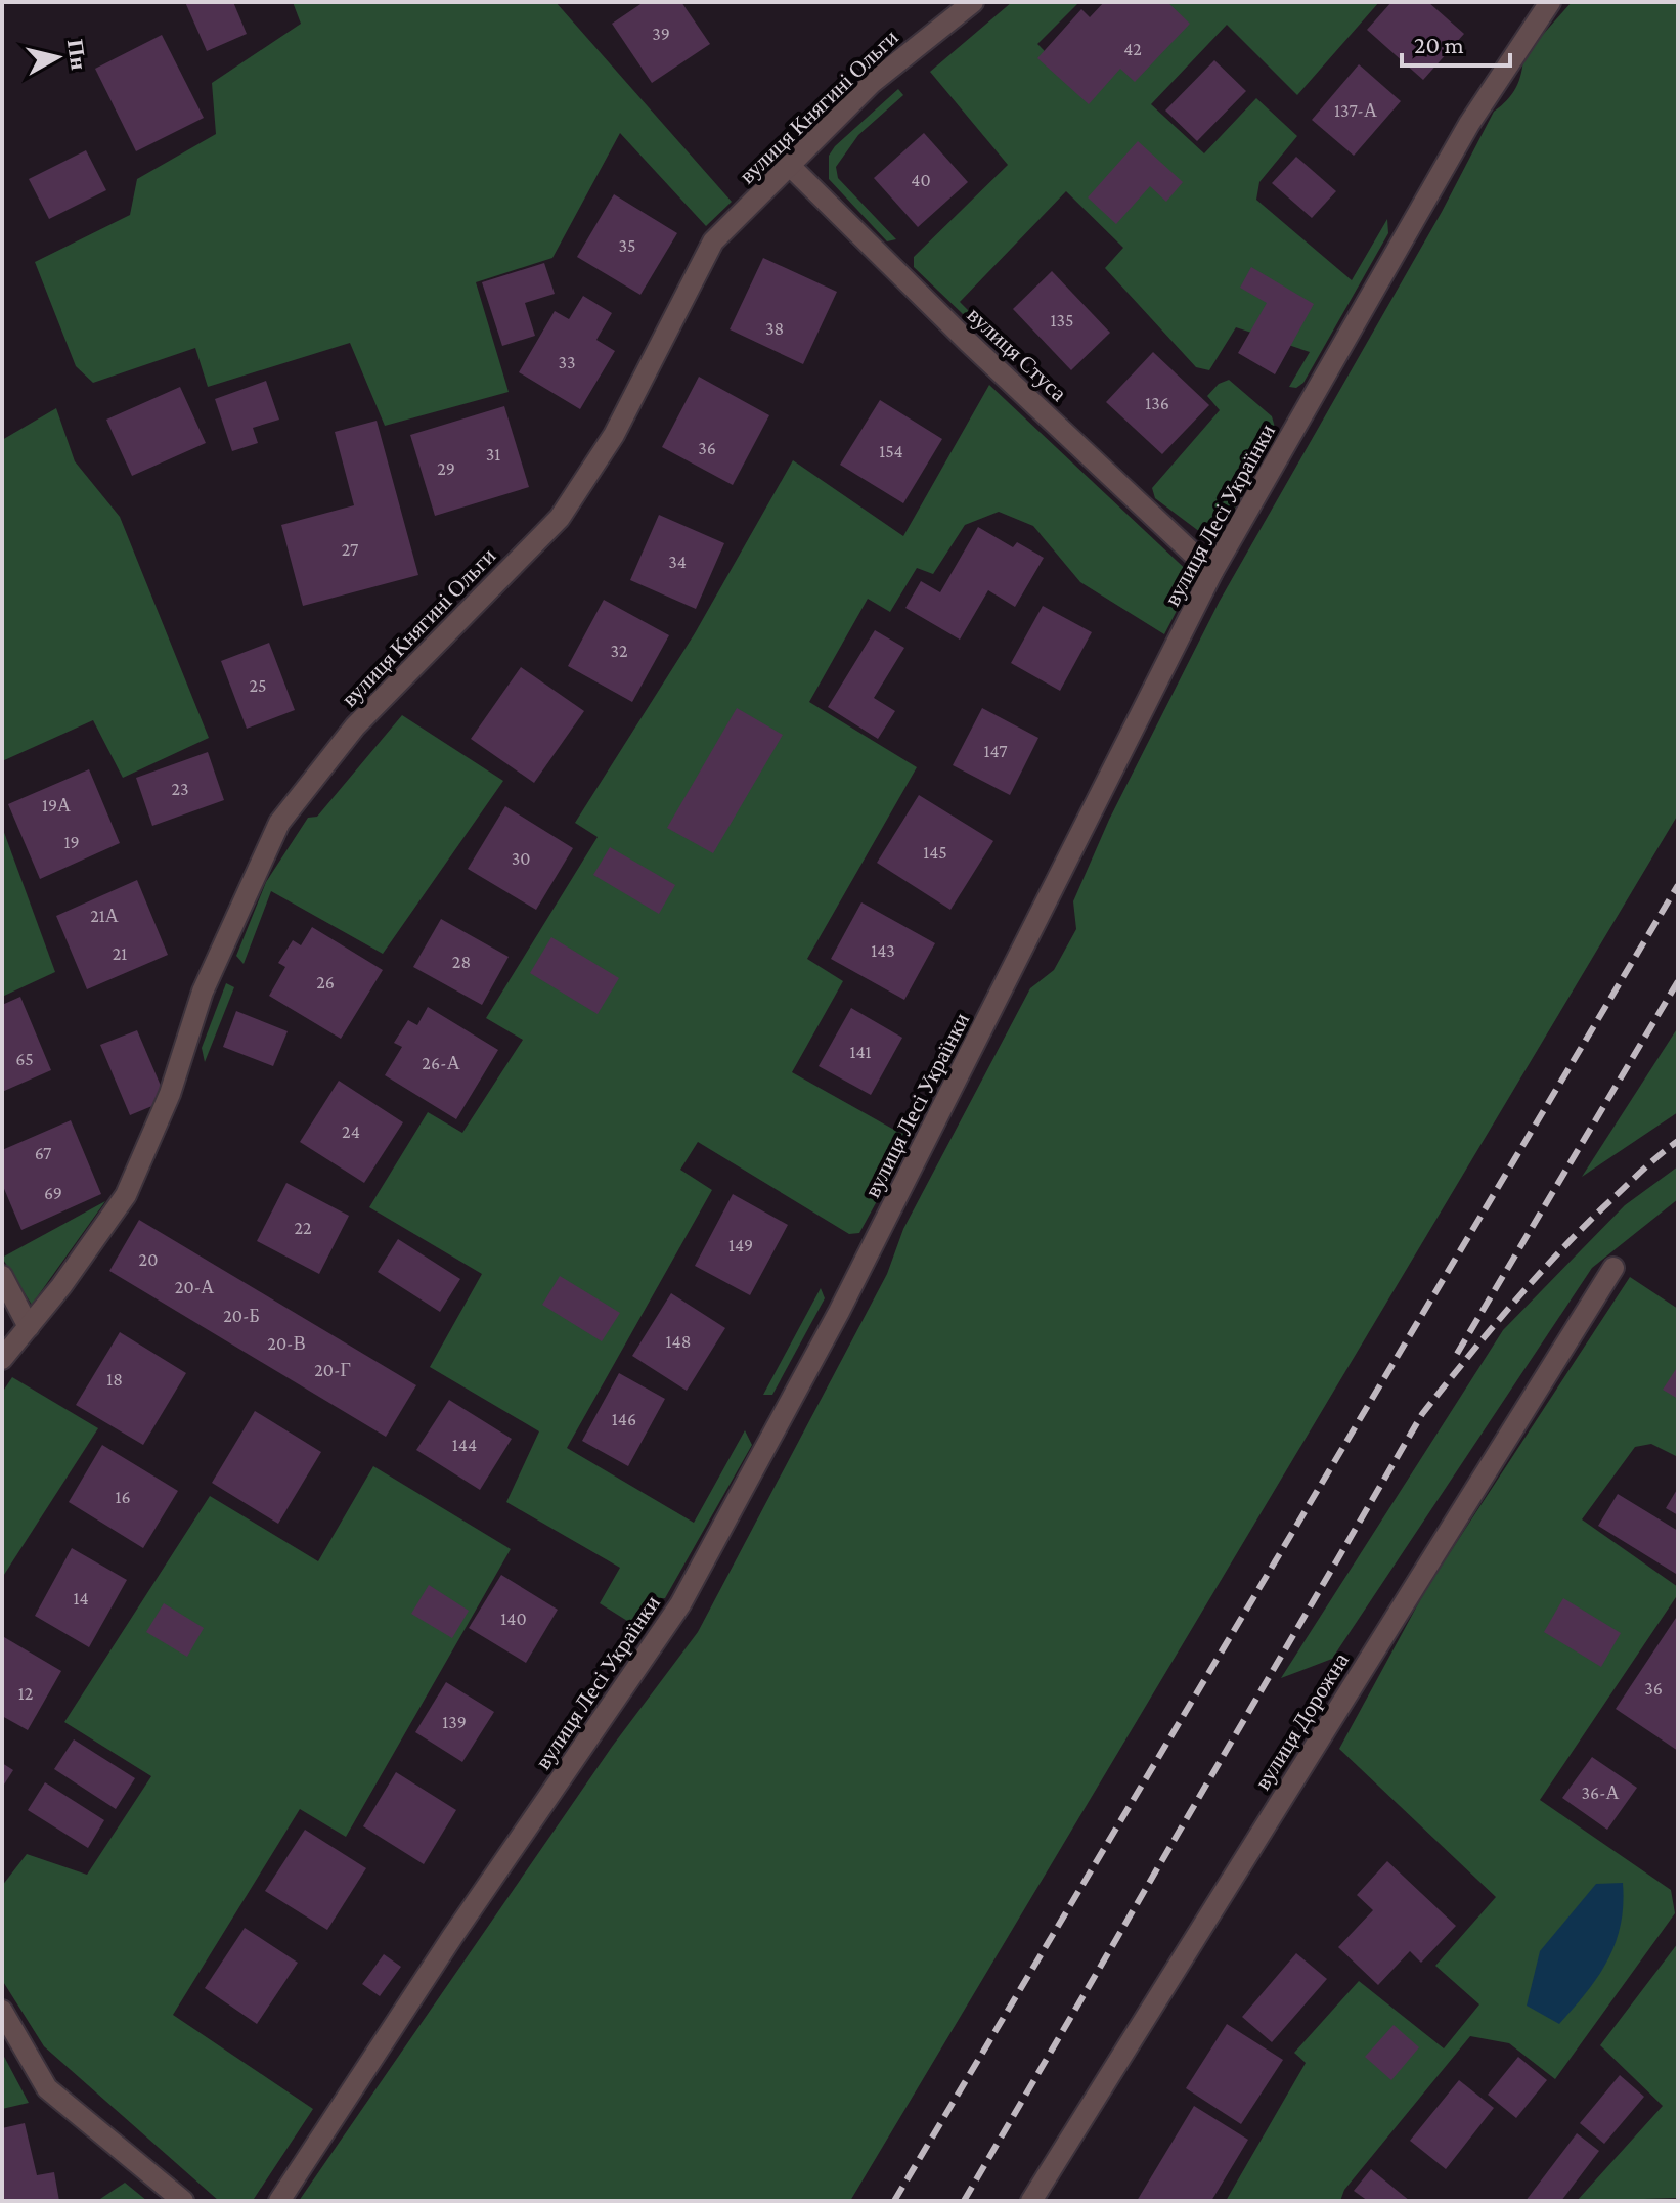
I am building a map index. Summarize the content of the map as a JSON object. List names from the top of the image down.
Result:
{
  "streets": {
    "street": [
      "вулиця Княгині Ольги",
      "вулиця Стуса",
      "вулиця Лесі Українки",
      "вулиця Дорожна"
    ]
  },
  "crossings": [
    ["вулиця Княгині Ольги", "вулиця Стуса"],
    ["вулиця Стуса", "вулиця Лесі Українки"]
  ],
  "house_numbers": [
    "39",
    "42",
    "137-А",
    "40",
    "35",
    "135",
    "38",
    "33",
    "136",
    "36",
    "154",
    "31",
    "29",
    "27",
    "34",
    "32",
    "25",
    "147",
    "23",
    "19А",
    "19",
    "145",
    "30",
    "21А",
    "143",
    "21",
    "28",
    "26",
    "141",
    "65",
    "26-А",
    "24",
    "67",
    "69",
    "22",
    "149",
    "20",
    "20-А",
    "20-Б",
    "148",
    "20-В",
    "20-Г",
    "18",
    "146",
    "144",
    "16",
    "14",
    "140",
    "36",
    "12",
    "139",
    "36-А"
  ],
  "scale_bar": "20 m",
  "north": "right"
}
